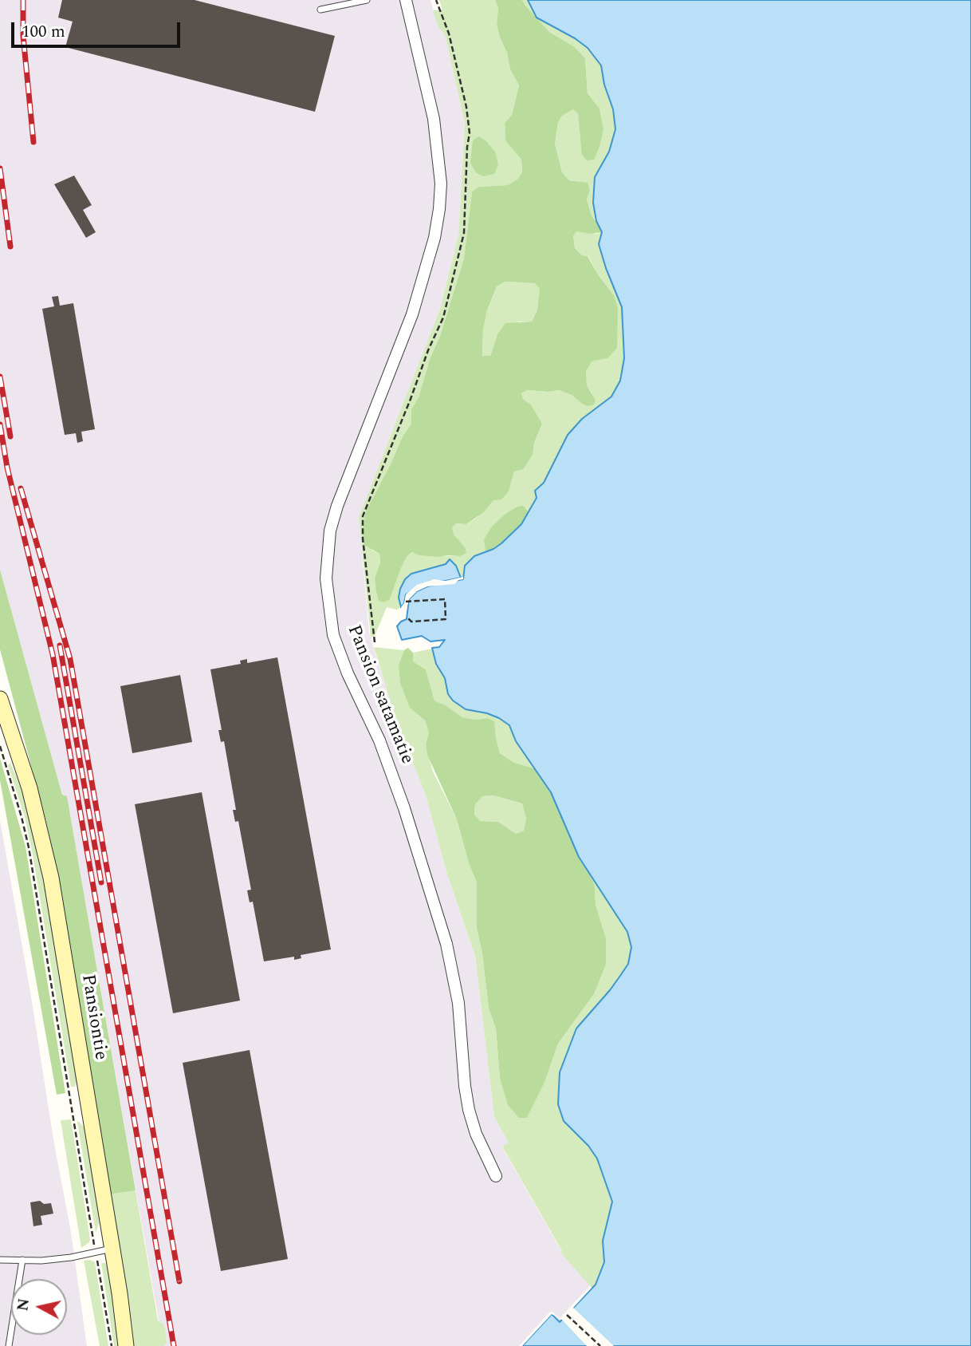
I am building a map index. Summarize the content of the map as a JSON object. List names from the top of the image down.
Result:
{
  "streets": {
    "street": ["Pansion satamatie", "Pansiontie"]
  },
  "scale_bar": "100 m",
  "north": "left"
}
